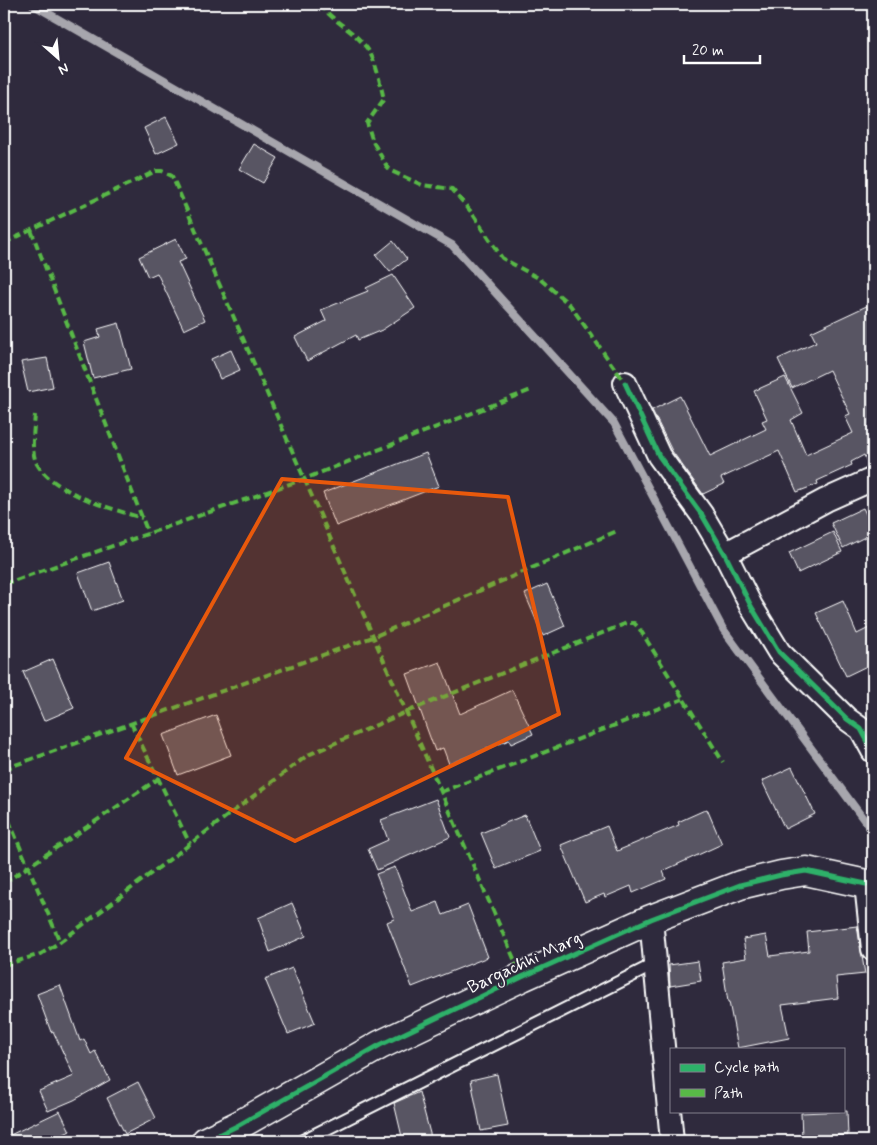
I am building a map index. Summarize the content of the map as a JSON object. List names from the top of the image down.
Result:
{
  "streets": {
    "street": ["Bargachhi Marg"]
  },
  "legend": ["Cycle path", "Path"],
  "scale_bar": "20 m",
  "north": "bottom right"
}
